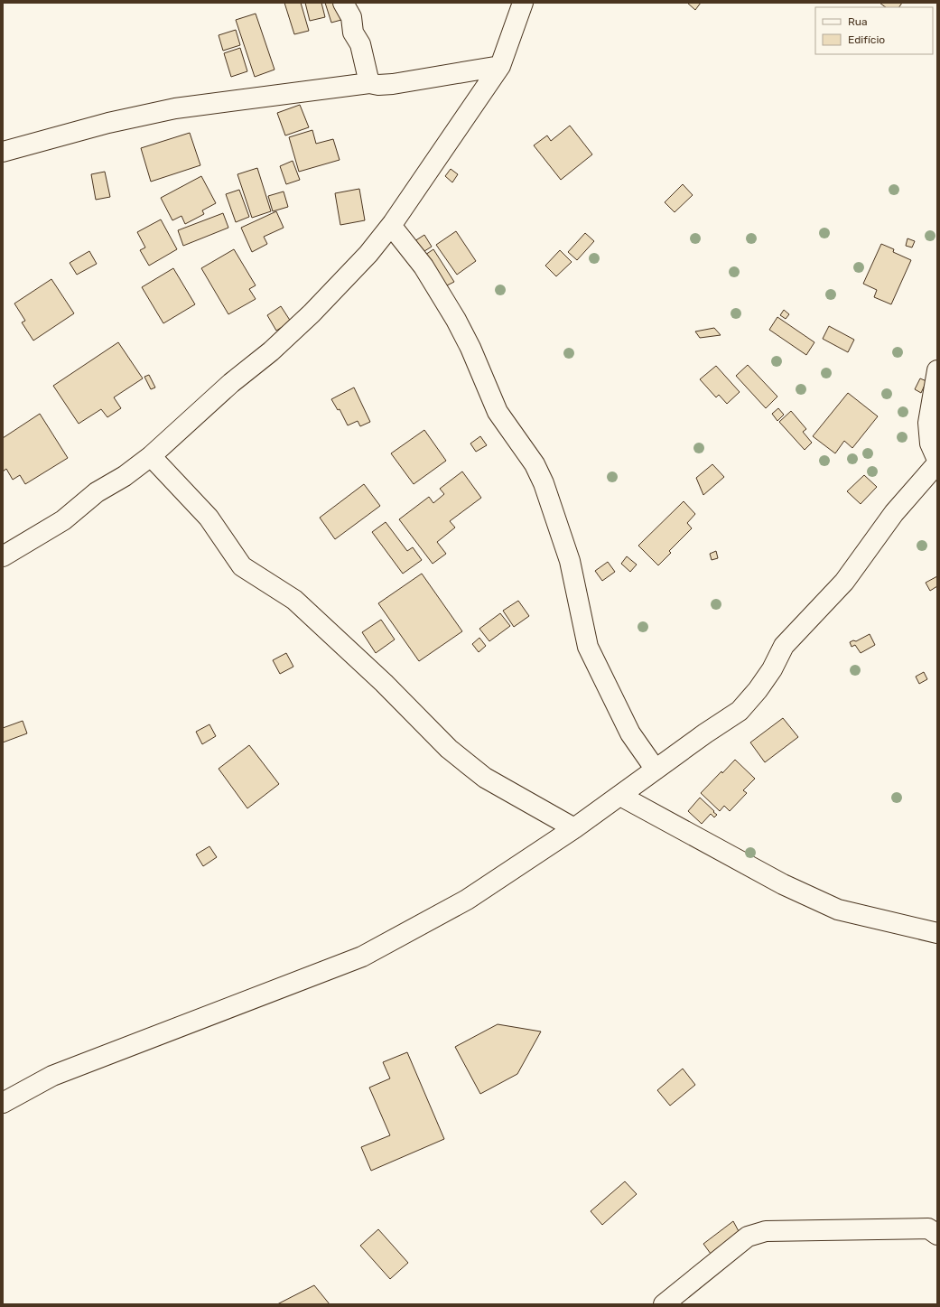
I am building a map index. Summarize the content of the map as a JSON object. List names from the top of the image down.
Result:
{
  "legend": ["Rua", "Edifício"]
}
